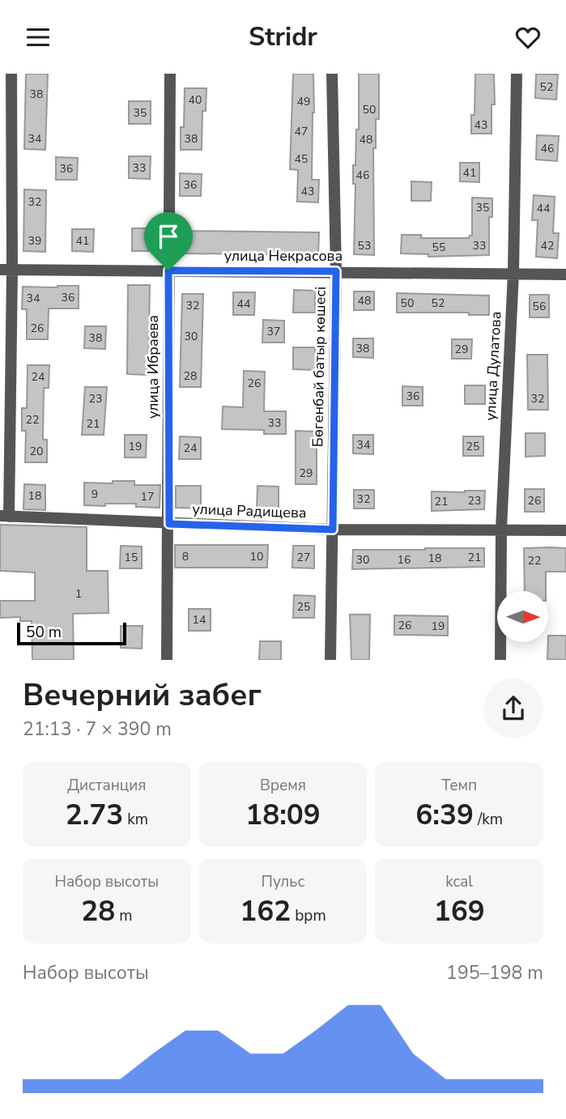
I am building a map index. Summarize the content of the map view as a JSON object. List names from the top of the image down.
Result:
{
  "streets": {
    "street": [
      "улица Некрасова",
      "улица Дулатова",
      "улица Ибраева",
      "Бөгенбай батыр көшесі",
      "улица Радищева"
    ]
  },
  "crossings": [
    ["улица Некрасова", "улица Дулатова"],
    ["улица Некрасова", "улица Ибраева"],
    ["улица Некрасова", "Бөгенбай батыр көшесі"],
    ["улица Дулатова", "улица Радищева"],
    ["улица Ибраева", "улица Радищева"],
    ["Бөгенбай батыр көшесі", "улица Радищева"]
  ],
  "house_numbers": [
    "52",
    "38",
    "40",
    "49",
    "50",
    "35",
    "43",
    "47",
    "34",
    "38",
    "48",
    "46",
    "45",
    "33",
    "36",
    "41",
    "46",
    "36",
    "43",
    "32",
    "35",
    "44",
    "39",
    "41",
    "53",
    "33",
    "42",
    "55",
    "36",
    "34",
    "48",
    "50",
    "52",
    "44",
    "32",
    "56",
    "26",
    "37",
    "30",
    "38",
    "38",
    "29",
    "28",
    "24",
    "26",
    "36",
    "23",
    "32",
    "22",
    "33",
    "21",
    "34",
    "19",
    "25",
    "24",
    "20",
    "29",
    "9",
    "18",
    "17",
    "32",
    "23",
    "26",
    "21",
    "8",
    "10",
    "15",
    "27",
    "21",
    "18",
    "30",
    "16",
    "22",
    "1",
    "25",
    "14",
    "26",
    "19"
  ],
  "scale_bar": "50 m",
  "north": "right",
  "page": {
    "header": "Stridr",
    "scale": "50 m",
    "heading": ["Вечерний забег", "21:13 · 7 × 390 m"],
    "stats": [
      ["Дистанция", "2.73 km"],
      ["Время", "18:09"],
      ["Темп", "6:39 /km"],
      ["Набор высоты", "28 m"],
      ["Пульс", "162 bpm"],
      ["kcal", "169"]
    ],
    "chart": ["Набор высоты", "195–198 m"]
  }
}
